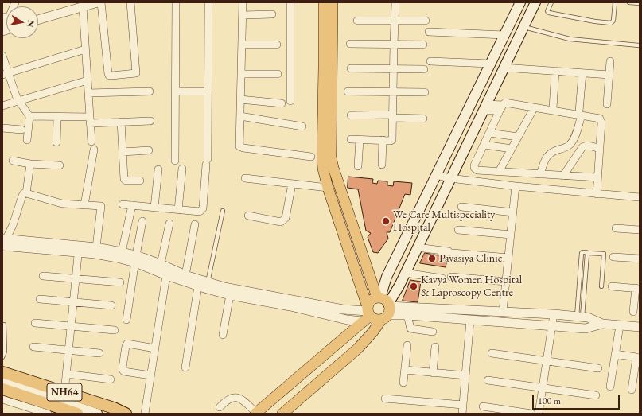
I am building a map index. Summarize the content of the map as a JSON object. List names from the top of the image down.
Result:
{
  "streets": {
    "highway": ["NH64"]
  },
  "places": ["We Care Multispeciality Hospital", "Pavasiya Clinic", "Kavya Women Hospital & Laproscopy Centre"],
  "scale_bar": "100 m",
  "north": "right"
}
